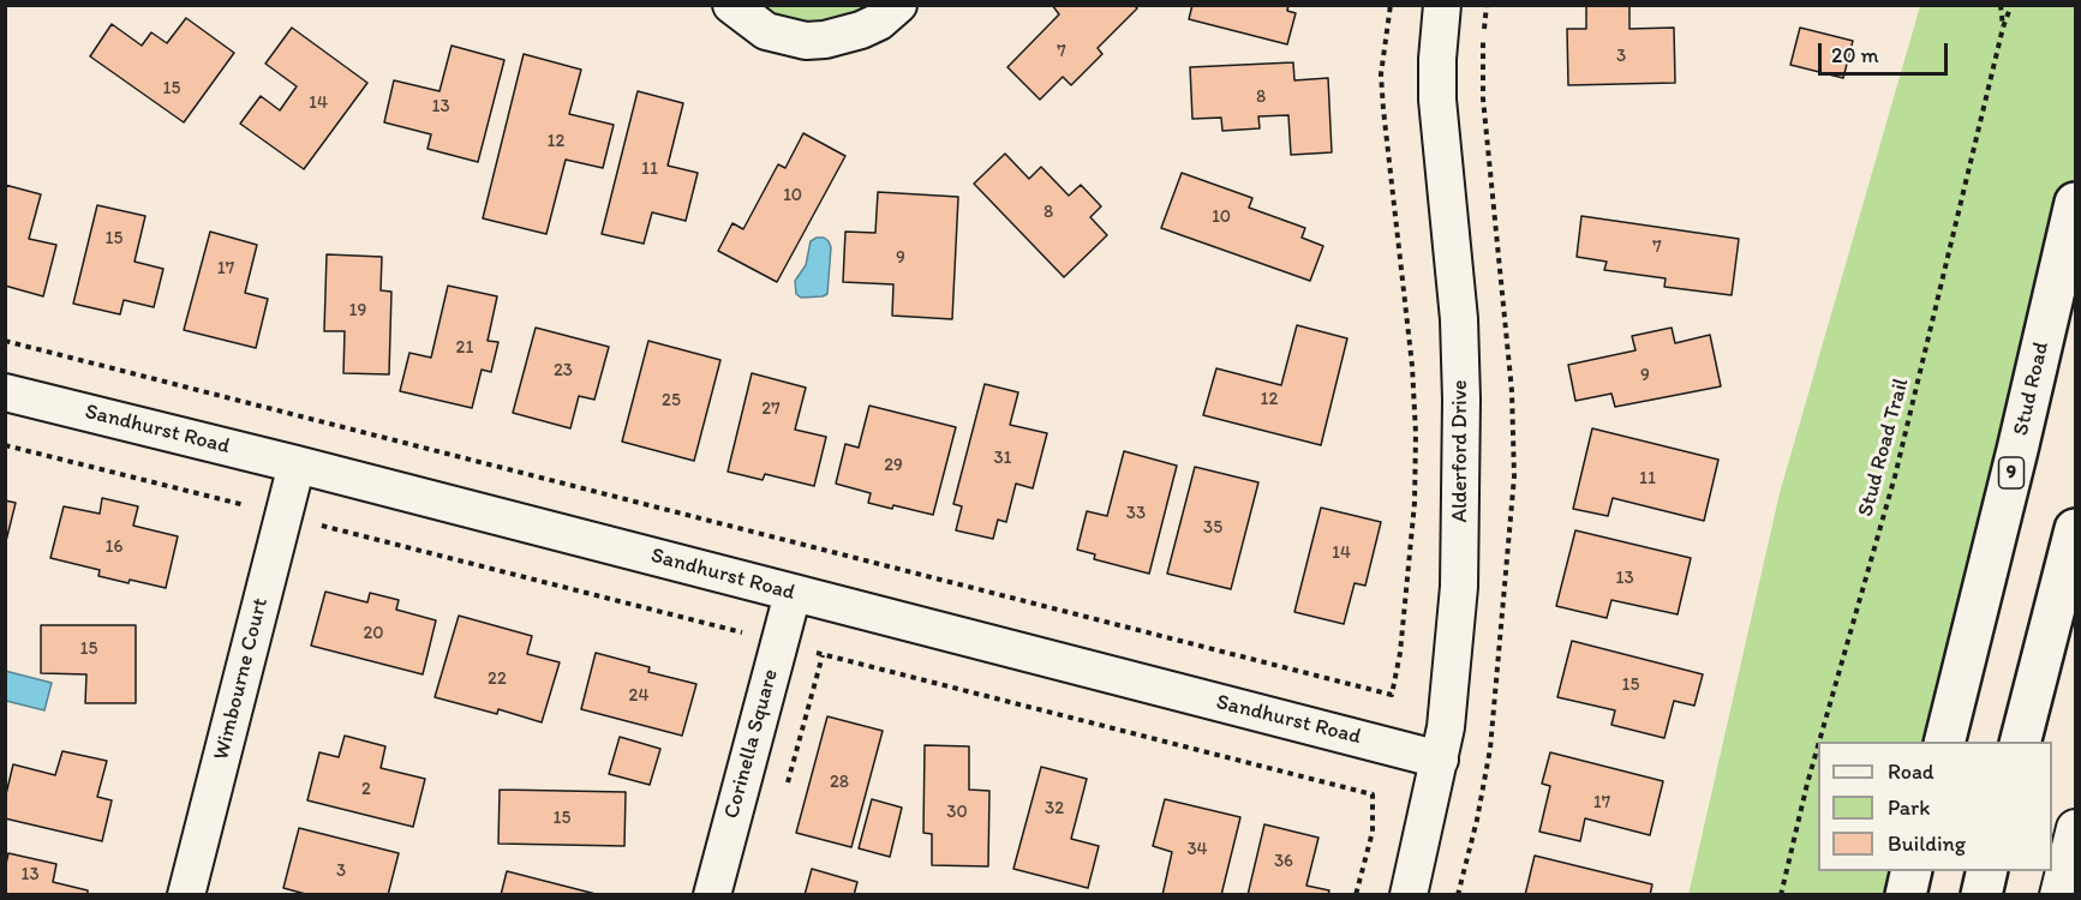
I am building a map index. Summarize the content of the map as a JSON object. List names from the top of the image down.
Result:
{
  "streets": {
    "main road": ["Stud Road", "9"],
    "street": [
      "Sandhurst Road",
      "Alderford Drive",
      "Wimbourne Court",
      "Corinella Square"
    ],
    "path": ["Stud Road Trail"]
  },
  "crossings": [
    ["Sandhurst Road", "Alderford Drive"],
    ["Sandhurst Road", "Wimbourne Court"],
    ["Sandhurst Road", "Corinella Square"]
  ],
  "house_numbers": [
    "7",
    "3",
    "15",
    "8",
    "14",
    "13",
    "12",
    "11",
    "10",
    "8",
    "10",
    "15",
    "7",
    "9",
    "17",
    "19",
    "21",
    "23",
    "9",
    "12",
    "25",
    "27",
    "31",
    "29",
    "11",
    "33",
    "35",
    "16",
    "14",
    "13",
    "20",
    "15",
    "22",
    "15",
    "24",
    "28",
    "2",
    "17",
    "32",
    "30",
    "15",
    "34",
    "36",
    "3",
    "13"
  ],
  "legend": ["Road", "Park", "Building"],
  "scale_bar": "20 m"
}
